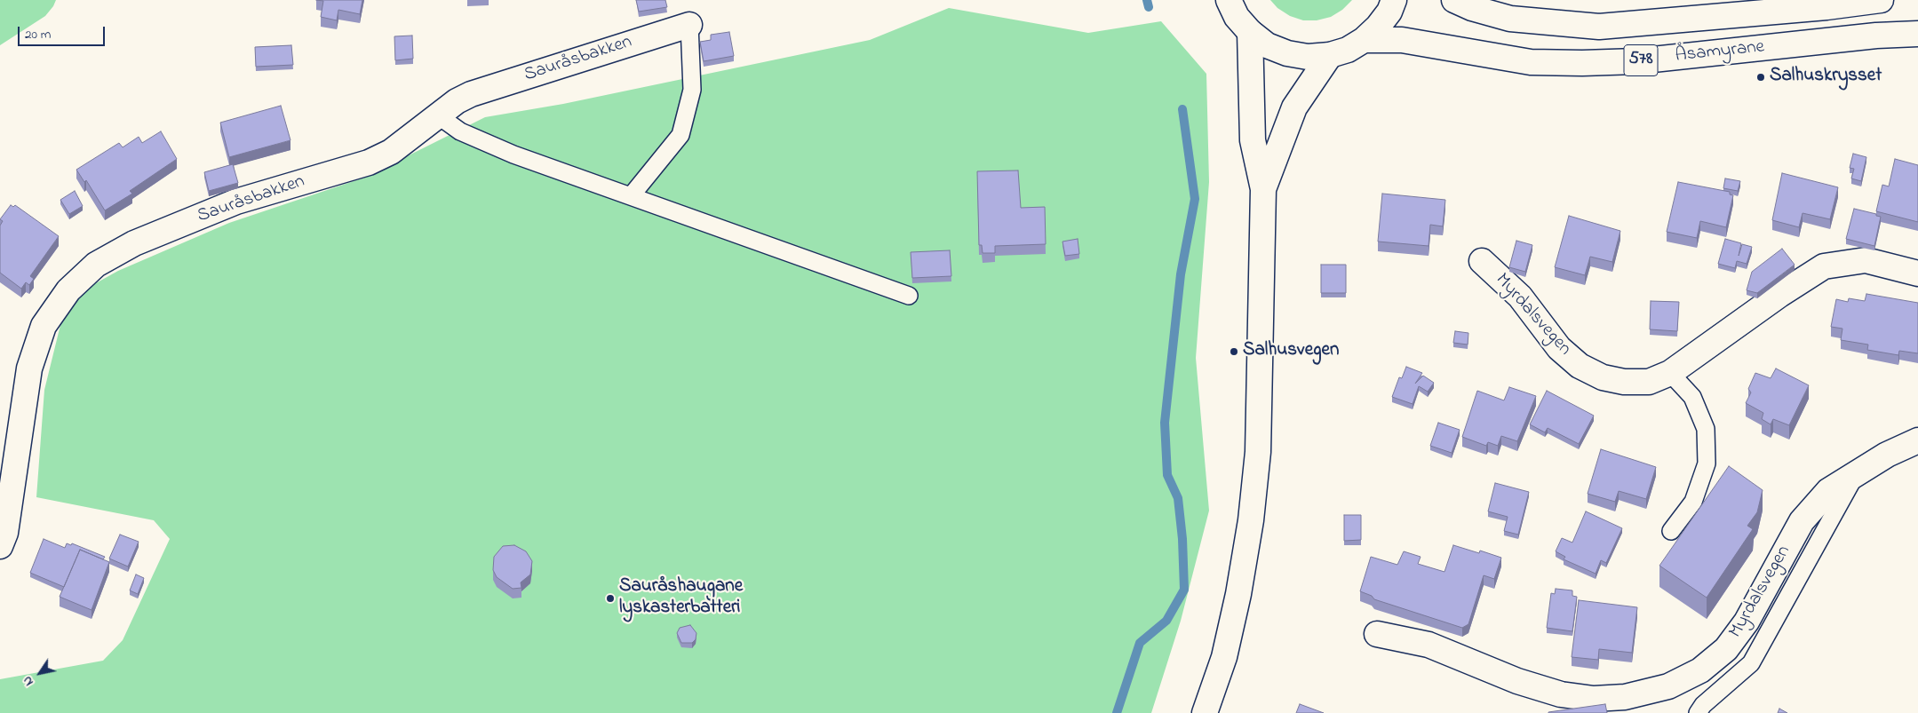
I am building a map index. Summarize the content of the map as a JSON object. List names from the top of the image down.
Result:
{
  "streets": {
    "street": [
      "Åsamyrane",
      "Sauråsbakken",
      "578",
      "Myrdalsvegen"
    ]
  },
  "crossings": [
    ["Åsamyrane", "578"]
  ],
  "places": ["Salhuskrysset", "Salhusvegen", "Sauråshaugane lyskasterbatteri"],
  "scale_bar": "20 m",
  "north": "bottom left"
}
